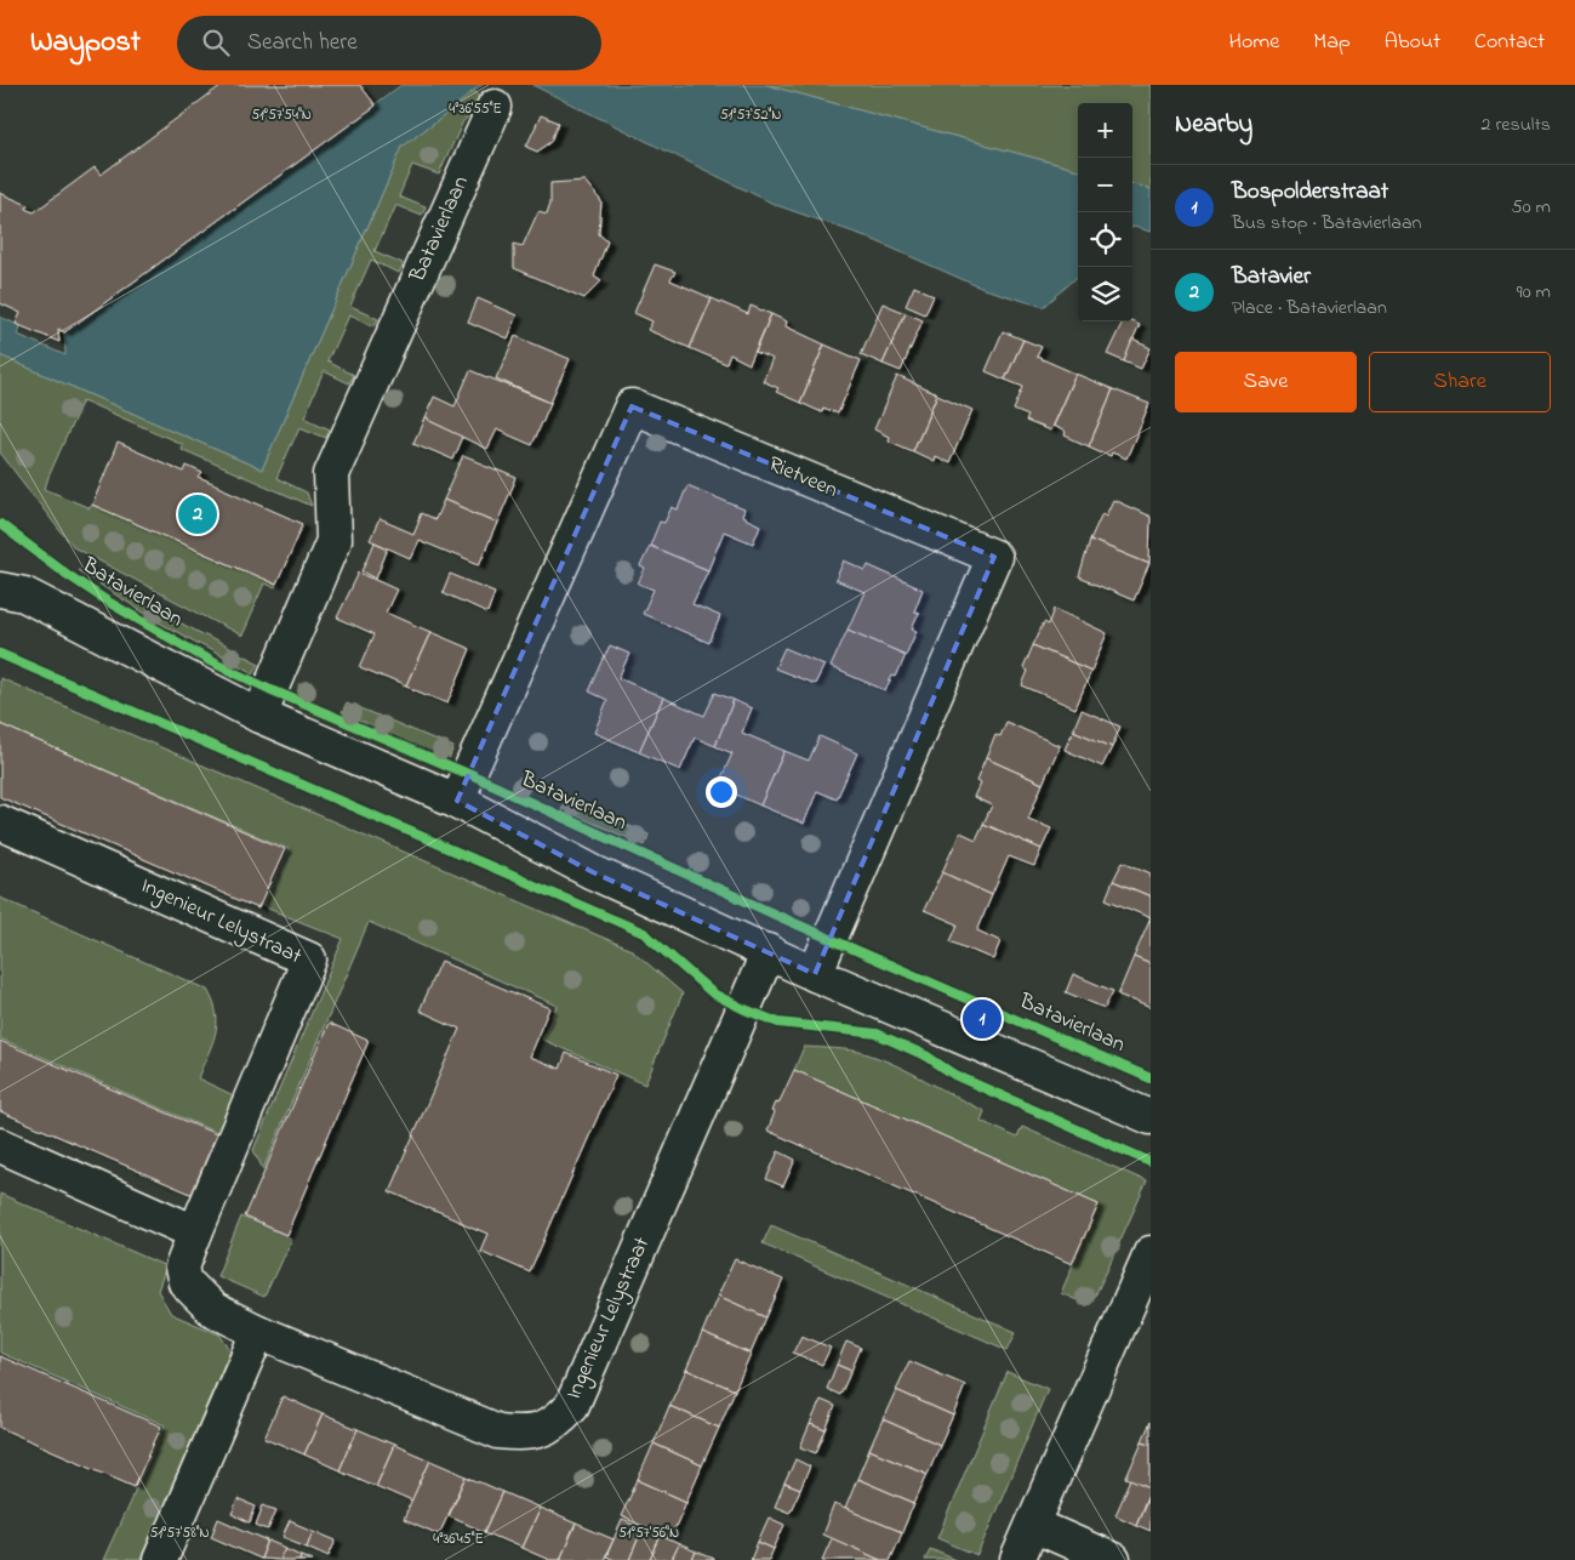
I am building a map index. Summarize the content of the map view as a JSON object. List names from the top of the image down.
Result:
{
  "streets": {
    "street": ["Batavierlaan", "Rietveen", "Ingenieur Lelystraat"]
  },
  "page": {
    "header": "Waypost",
    "search": "Search here",
    "nav": [
      "Home",
      "Map",
      "About",
      "Contact"
    ],
    "heading": ["Nearby", "2 results"],
    "map_buttons": ["+", "−"],
    "list": [
      {
        "mark": "1",
        "name": "Bospolderstraat",
        "note": "Bus stop · Batavierlaan",
        "value": "50 m"
      },
      {
        "mark": "2",
        "name": "Batavier",
        "note": "Place · Batavierlaan",
        "value": "90 m"
      }
    ],
    "buttons": ["Save", "Share"],
    "pins": ["2", "1"]
  },
  "coordinates": [
    "4°36'55\"E",
    "51°57'54\"N",
    "51°57'52\"N",
    "51°57'58\"N",
    "51°57'56\"N",
    "4°36'45\"E"
  ]
}
